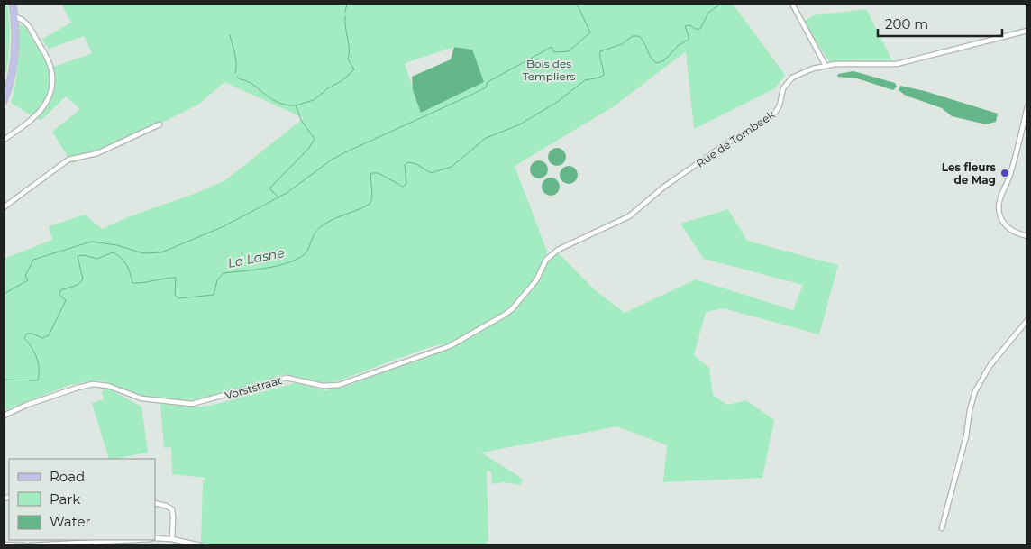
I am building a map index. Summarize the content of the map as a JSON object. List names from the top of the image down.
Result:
{
  "streets": {
    "street": ["Rue de Tombeek", "Vorststraat"]
  },
  "crossings": [
    ["Rue de Tombeek", "Vorststraat"]
  ],
  "water": ["La Lasne"],
  "parks": ["Bois des Templiers"],
  "places": ["Les fleurs de Mag"],
  "legend": ["Road", "Park", "Water"],
  "scale_bar": "200 m"
}
